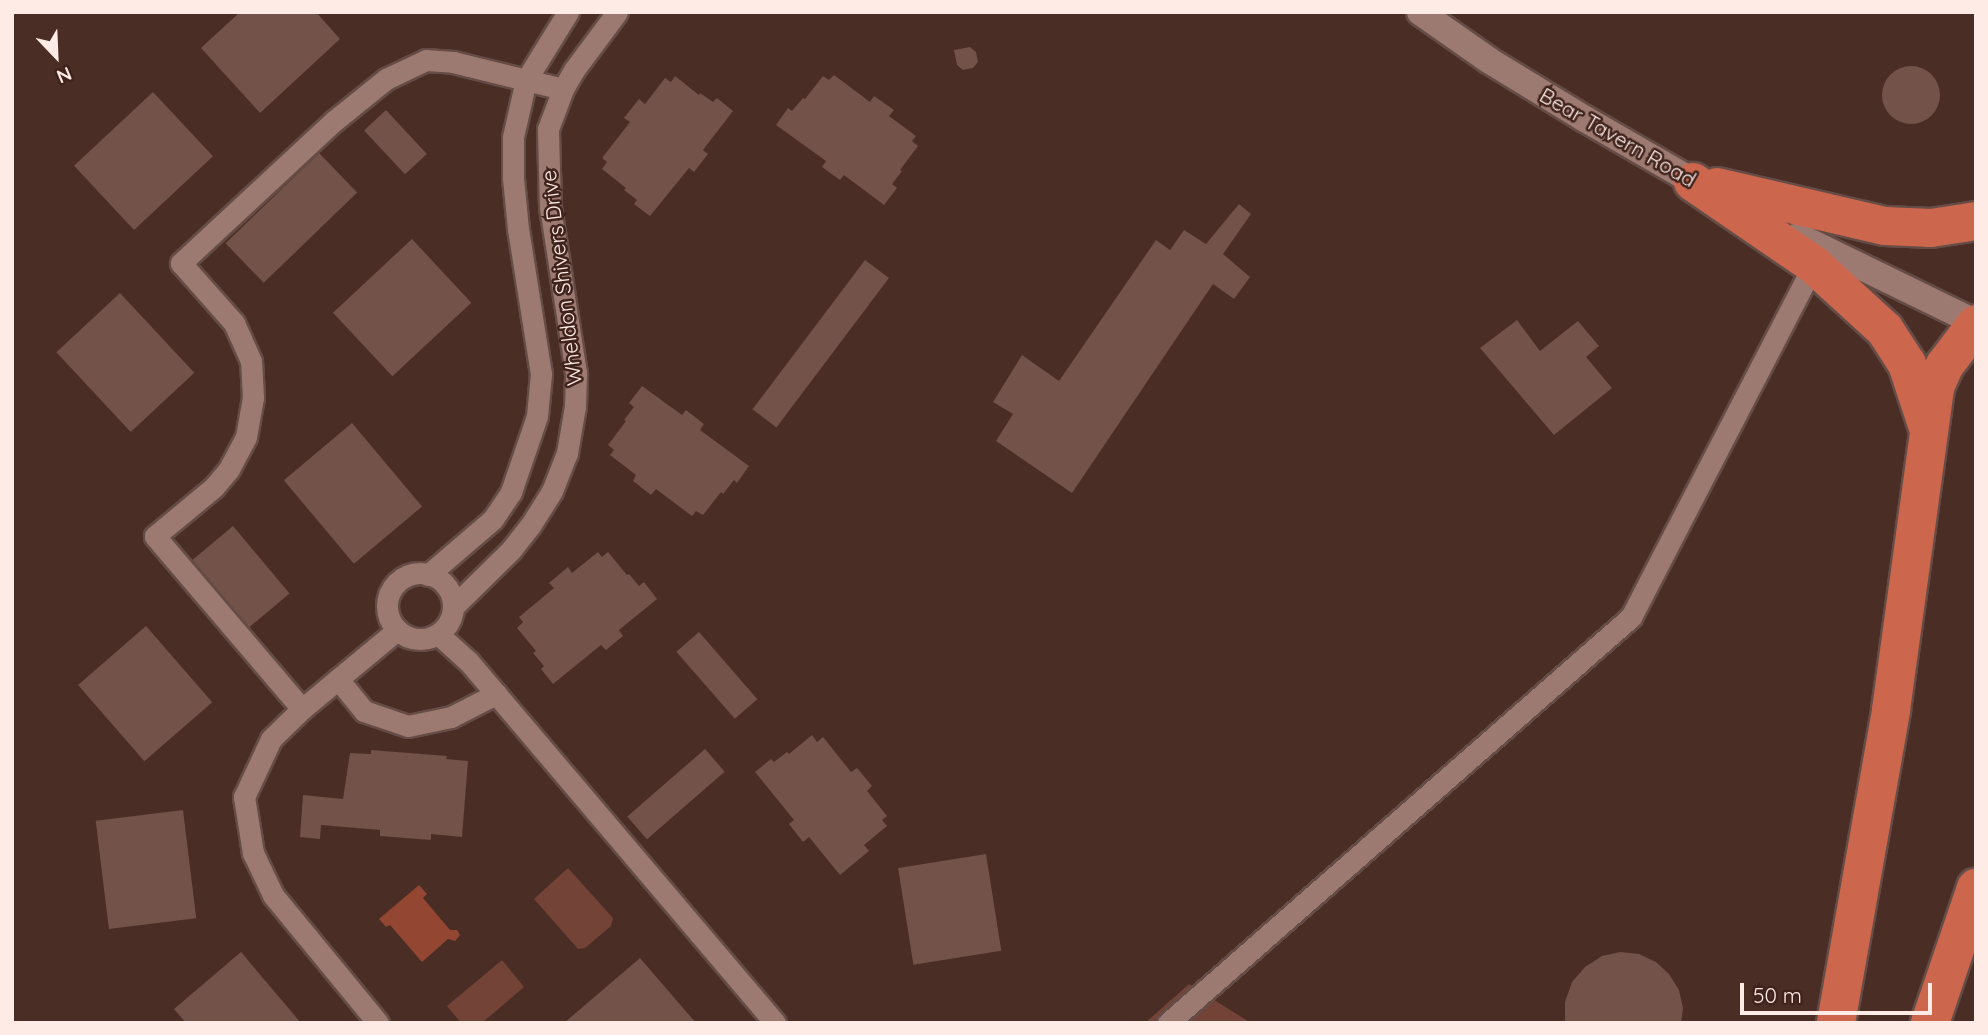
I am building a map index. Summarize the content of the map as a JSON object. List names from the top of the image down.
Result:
{
  "streets": {
    "street": ["Bear Tavern Road", "Wheldon Shivers Drive"]
  },
  "scale_bar": "50 m",
  "north": "bottom right"
}
